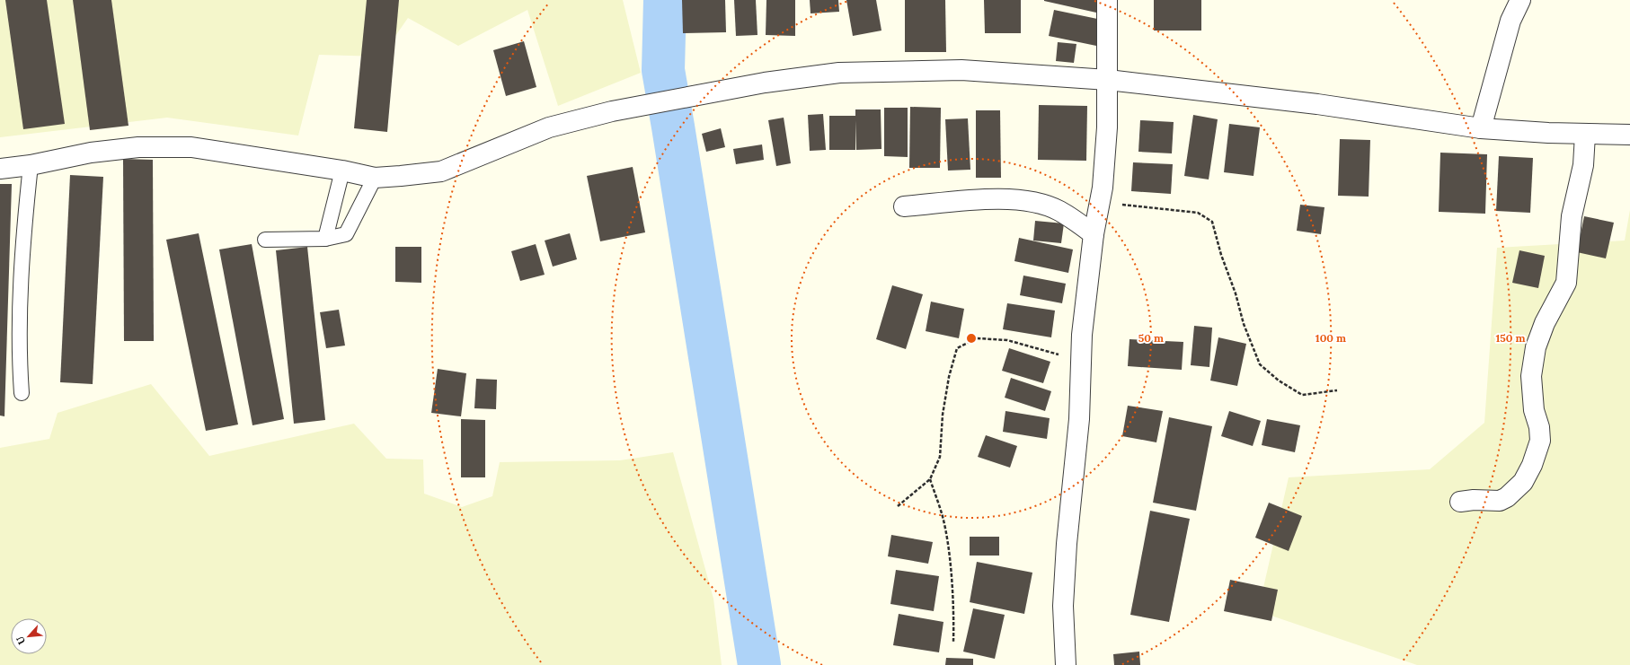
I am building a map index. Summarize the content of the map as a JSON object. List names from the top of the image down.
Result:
{
  "north": "bottom left",
  "rings": ["50 m", "100 m", "150 m"]
}
